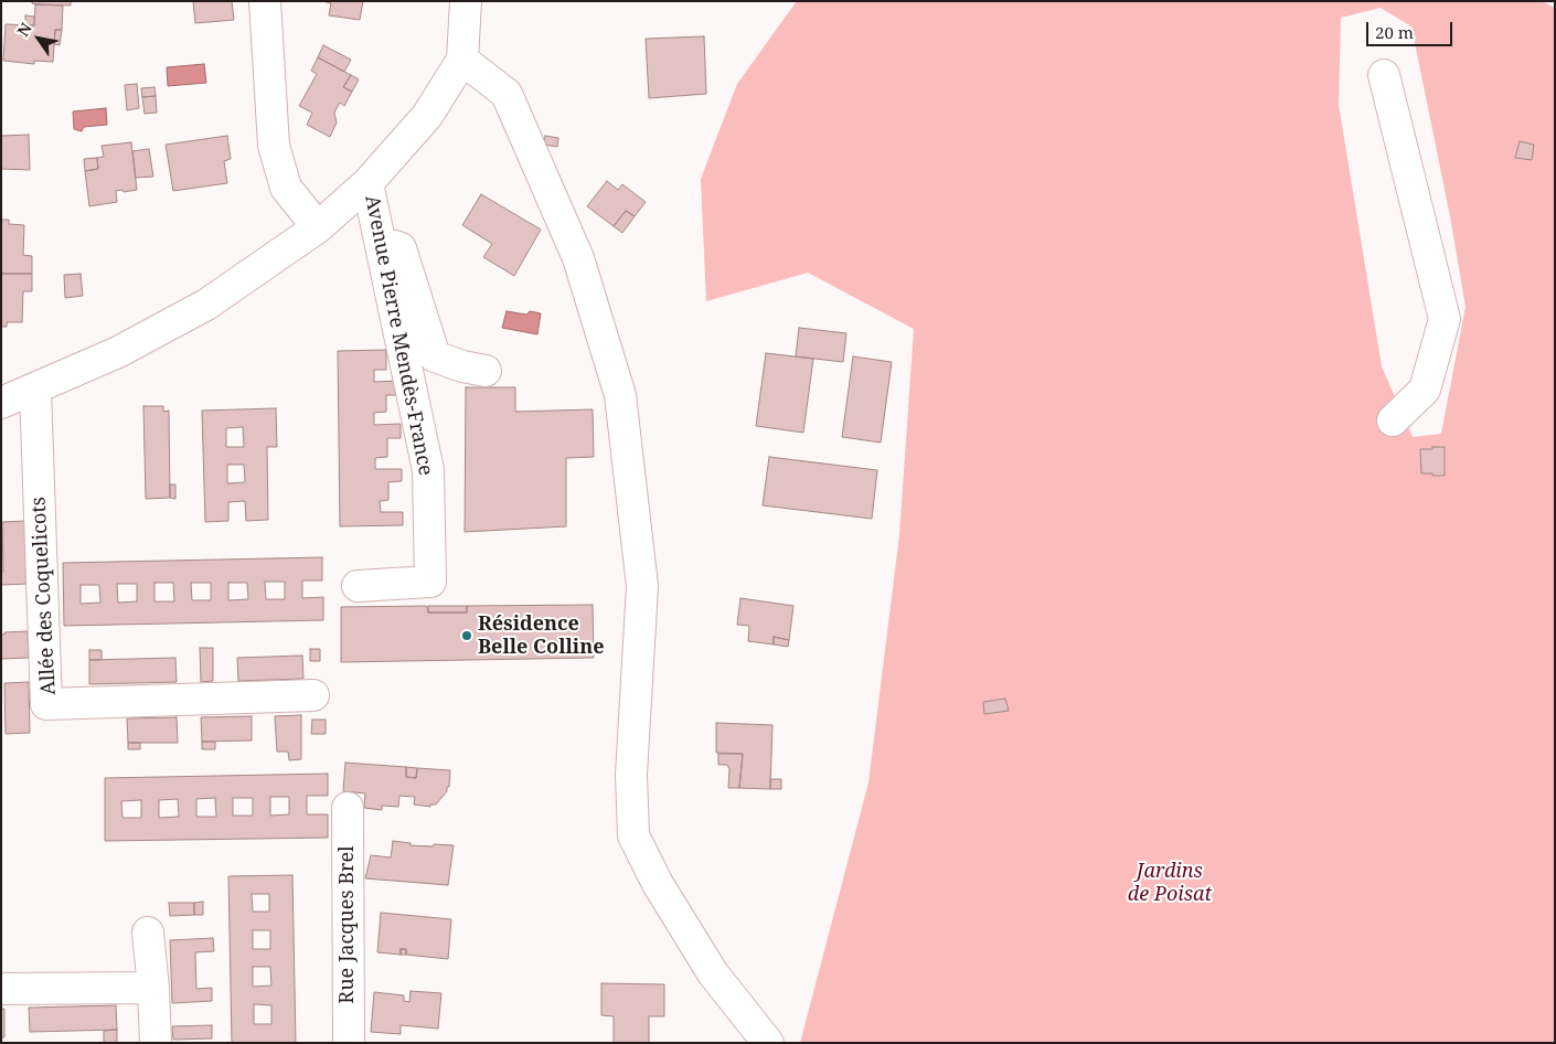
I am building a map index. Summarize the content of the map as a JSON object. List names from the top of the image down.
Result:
{
  "streets": {
    "street": ["Avenue Pierre Mendès-France", "Allée des Coquelicots", "Rue Jacques Brel"]
  },
  "crossings": [
    ["Avenue Pierre Mendès-France", "Allée des Coquelicots"]
  ],
  "parks": ["Jardins de Poisat"],
  "places": ["Résidence Belle Colline"],
  "scale_bar": "20 m",
  "north": "top left"
}
